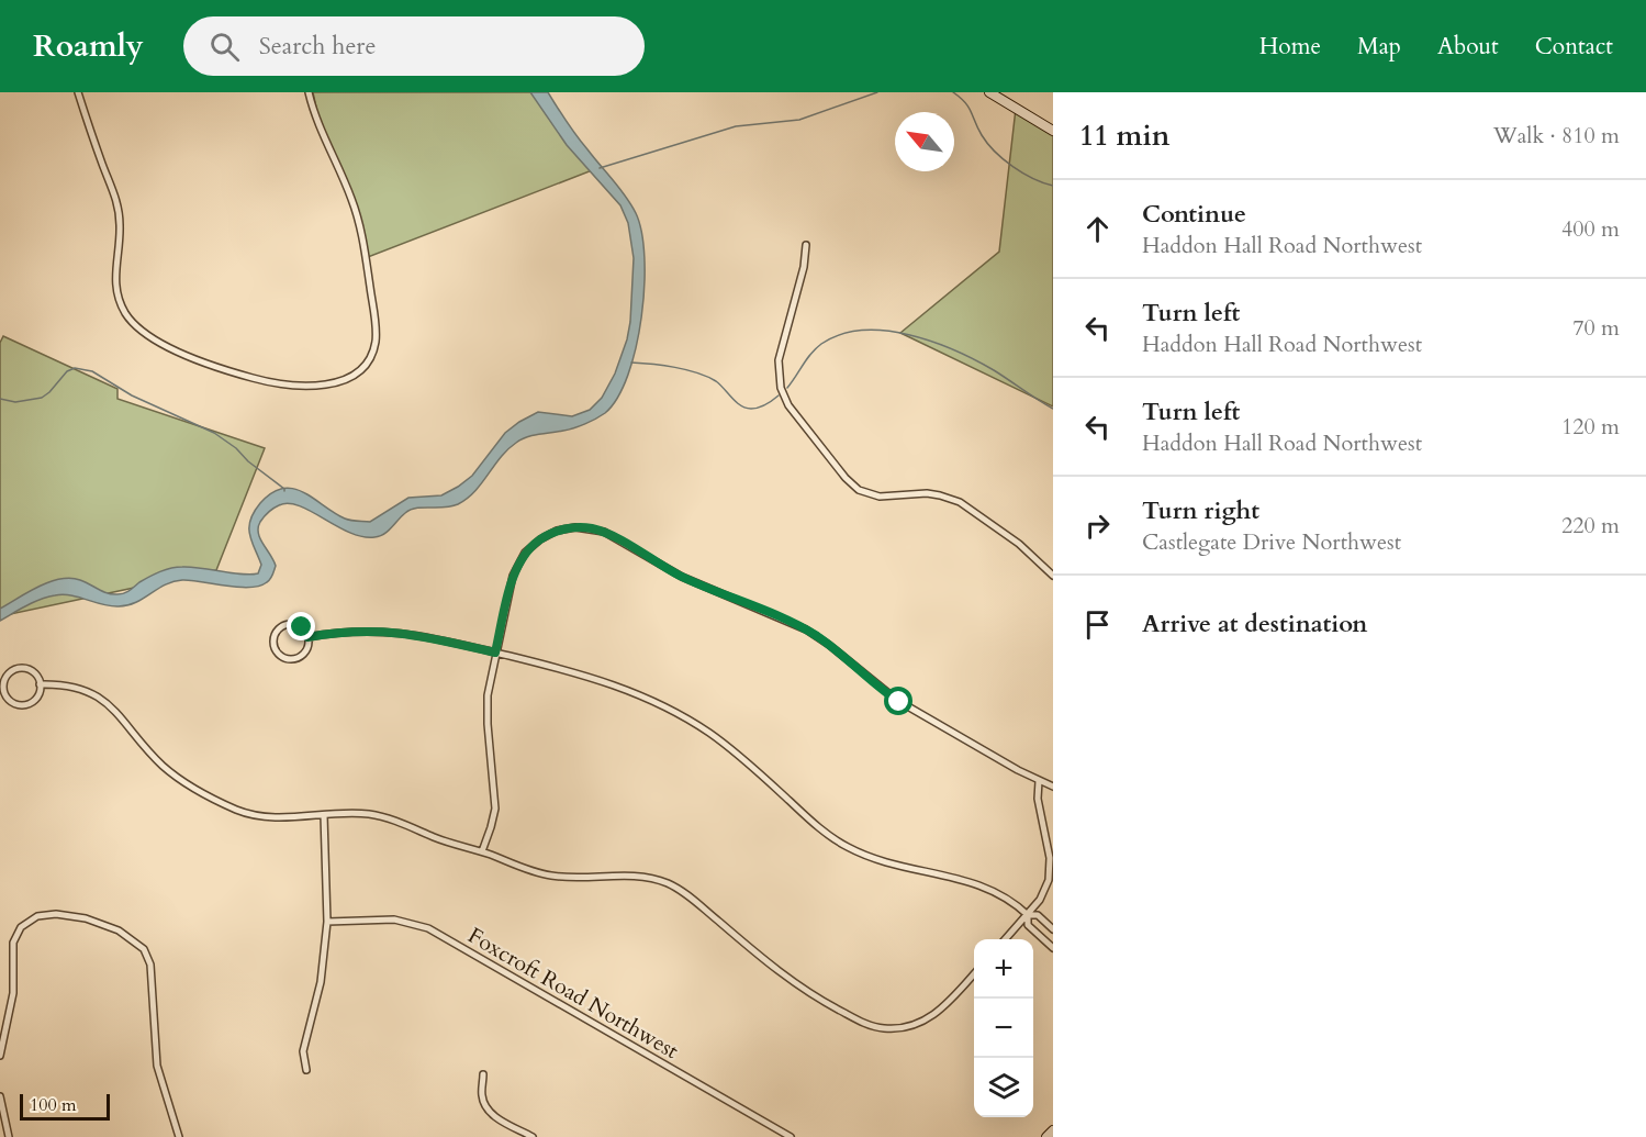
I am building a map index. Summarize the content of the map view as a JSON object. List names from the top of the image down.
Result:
{
  "streets": {
    "street": ["Foxcroft Road Northwest"]
  },
  "scale_bar": "100 m",
  "north": "top left",
  "page": {
    "header": "Roamly",
    "search": "Search here",
    "nav": [
      "Home",
      "Map",
      "About",
      "Contact"
    ],
    "heading": ["11 min", "Walk · 810 m"],
    "list": [
      ["Continue", "Haddon Hall Road Northwest", "400 m"],
      ["Turn left", "Haddon Hall Road Northwest", "70 m"],
      ["Turn left", "Haddon Hall Road Northwest", "120 m"],
      ["Turn right", "Castlegate Drive Northwest", "220 m"],
      "Arrive at destination"
    ],
    "map_buttons": ["+", "−"],
    "scale": "100 m"
  }
}
